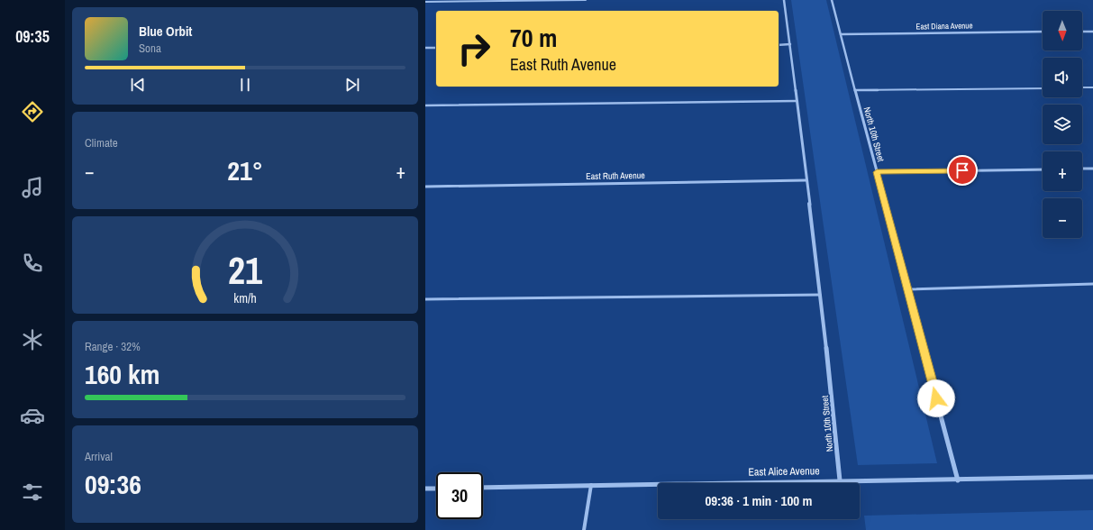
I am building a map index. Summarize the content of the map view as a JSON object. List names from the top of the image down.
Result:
{
  "streets": {
    "street": [
      "East Diana Avenue",
      "North 10th Street",
      "East Ruth Avenue",
      "East Alice Avenue"
    ]
  },
  "crossings": [
    ["East Diana Avenue", "North 10th Street"],
    ["North 10th Street", "East Ruth Avenue"],
    ["North 10th Street", "East Alice Avenue"]
  ],
  "north": "bottom",
  "page": {
    "tabs": "09:35",
    "map_buttons": ["+", "−"],
    "turn": ["70 m", "East Ruth Avenue"],
    "song": ["Blue Orbit", "Sona"],
    "tile": [
      "Climate",
      ["Range · 32%", "160 km"],
      ["Arrival", "09:36"]
    ],
    "heat": ["−", "21°", "+"],
    "limit": "30",
    "trip": "09:36 · 1 min · 100 m",
    "gauge": ["21", "km/h"]
  }
}
